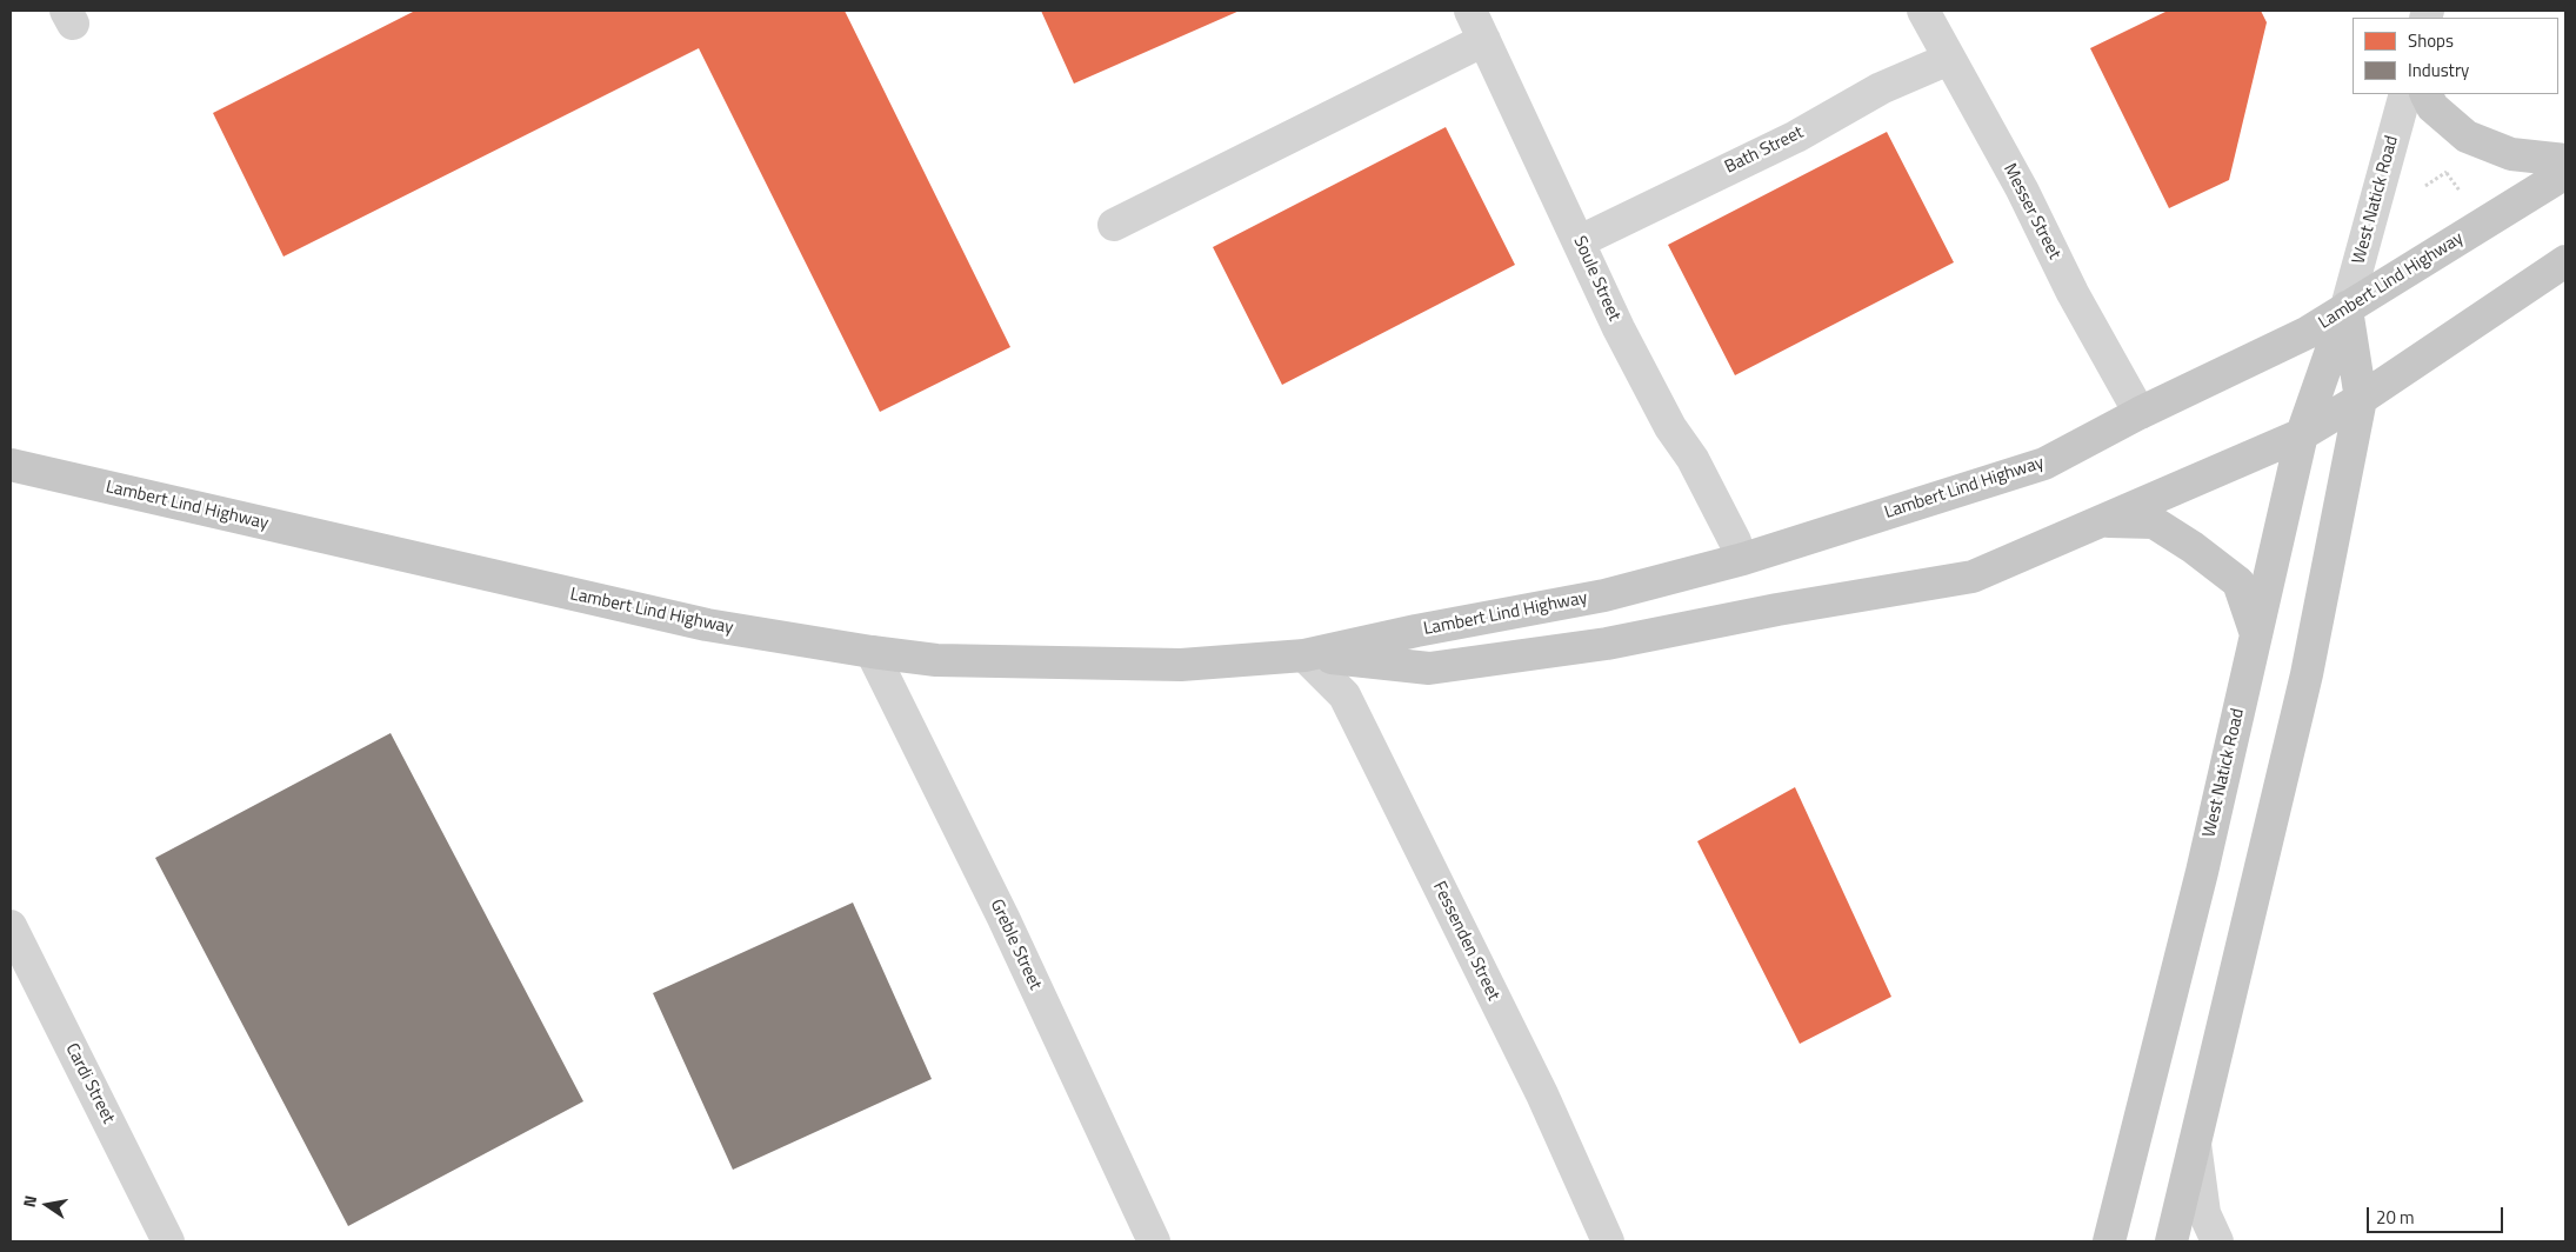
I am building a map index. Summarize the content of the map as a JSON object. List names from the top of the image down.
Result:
{
  "streets": {
    "main road": ["West Natick Road", "Lambert Lind Highway"],
    "street": [
      "Bath Street",
      "Messer Street",
      "Soule Street",
      "Fessenden Street",
      "Greble Street",
      "Cardi Street"
    ]
  },
  "crossings": [
    ["Bath Street", "Messer Street"],
    ["Bath Street", "Soule Street"],
    ["West Natick Road", "Lambert Lind Highway"],
    ["Messer Street", "Lambert Lind Highway"],
    ["Lambert Lind Highway", "Fessenden Street"],
    ["Lambert Lind Highway", "Greble Street"]
  ],
  "legend": ["Shops", "Industry"],
  "scale_bar": "20 m",
  "north": "left"
}
